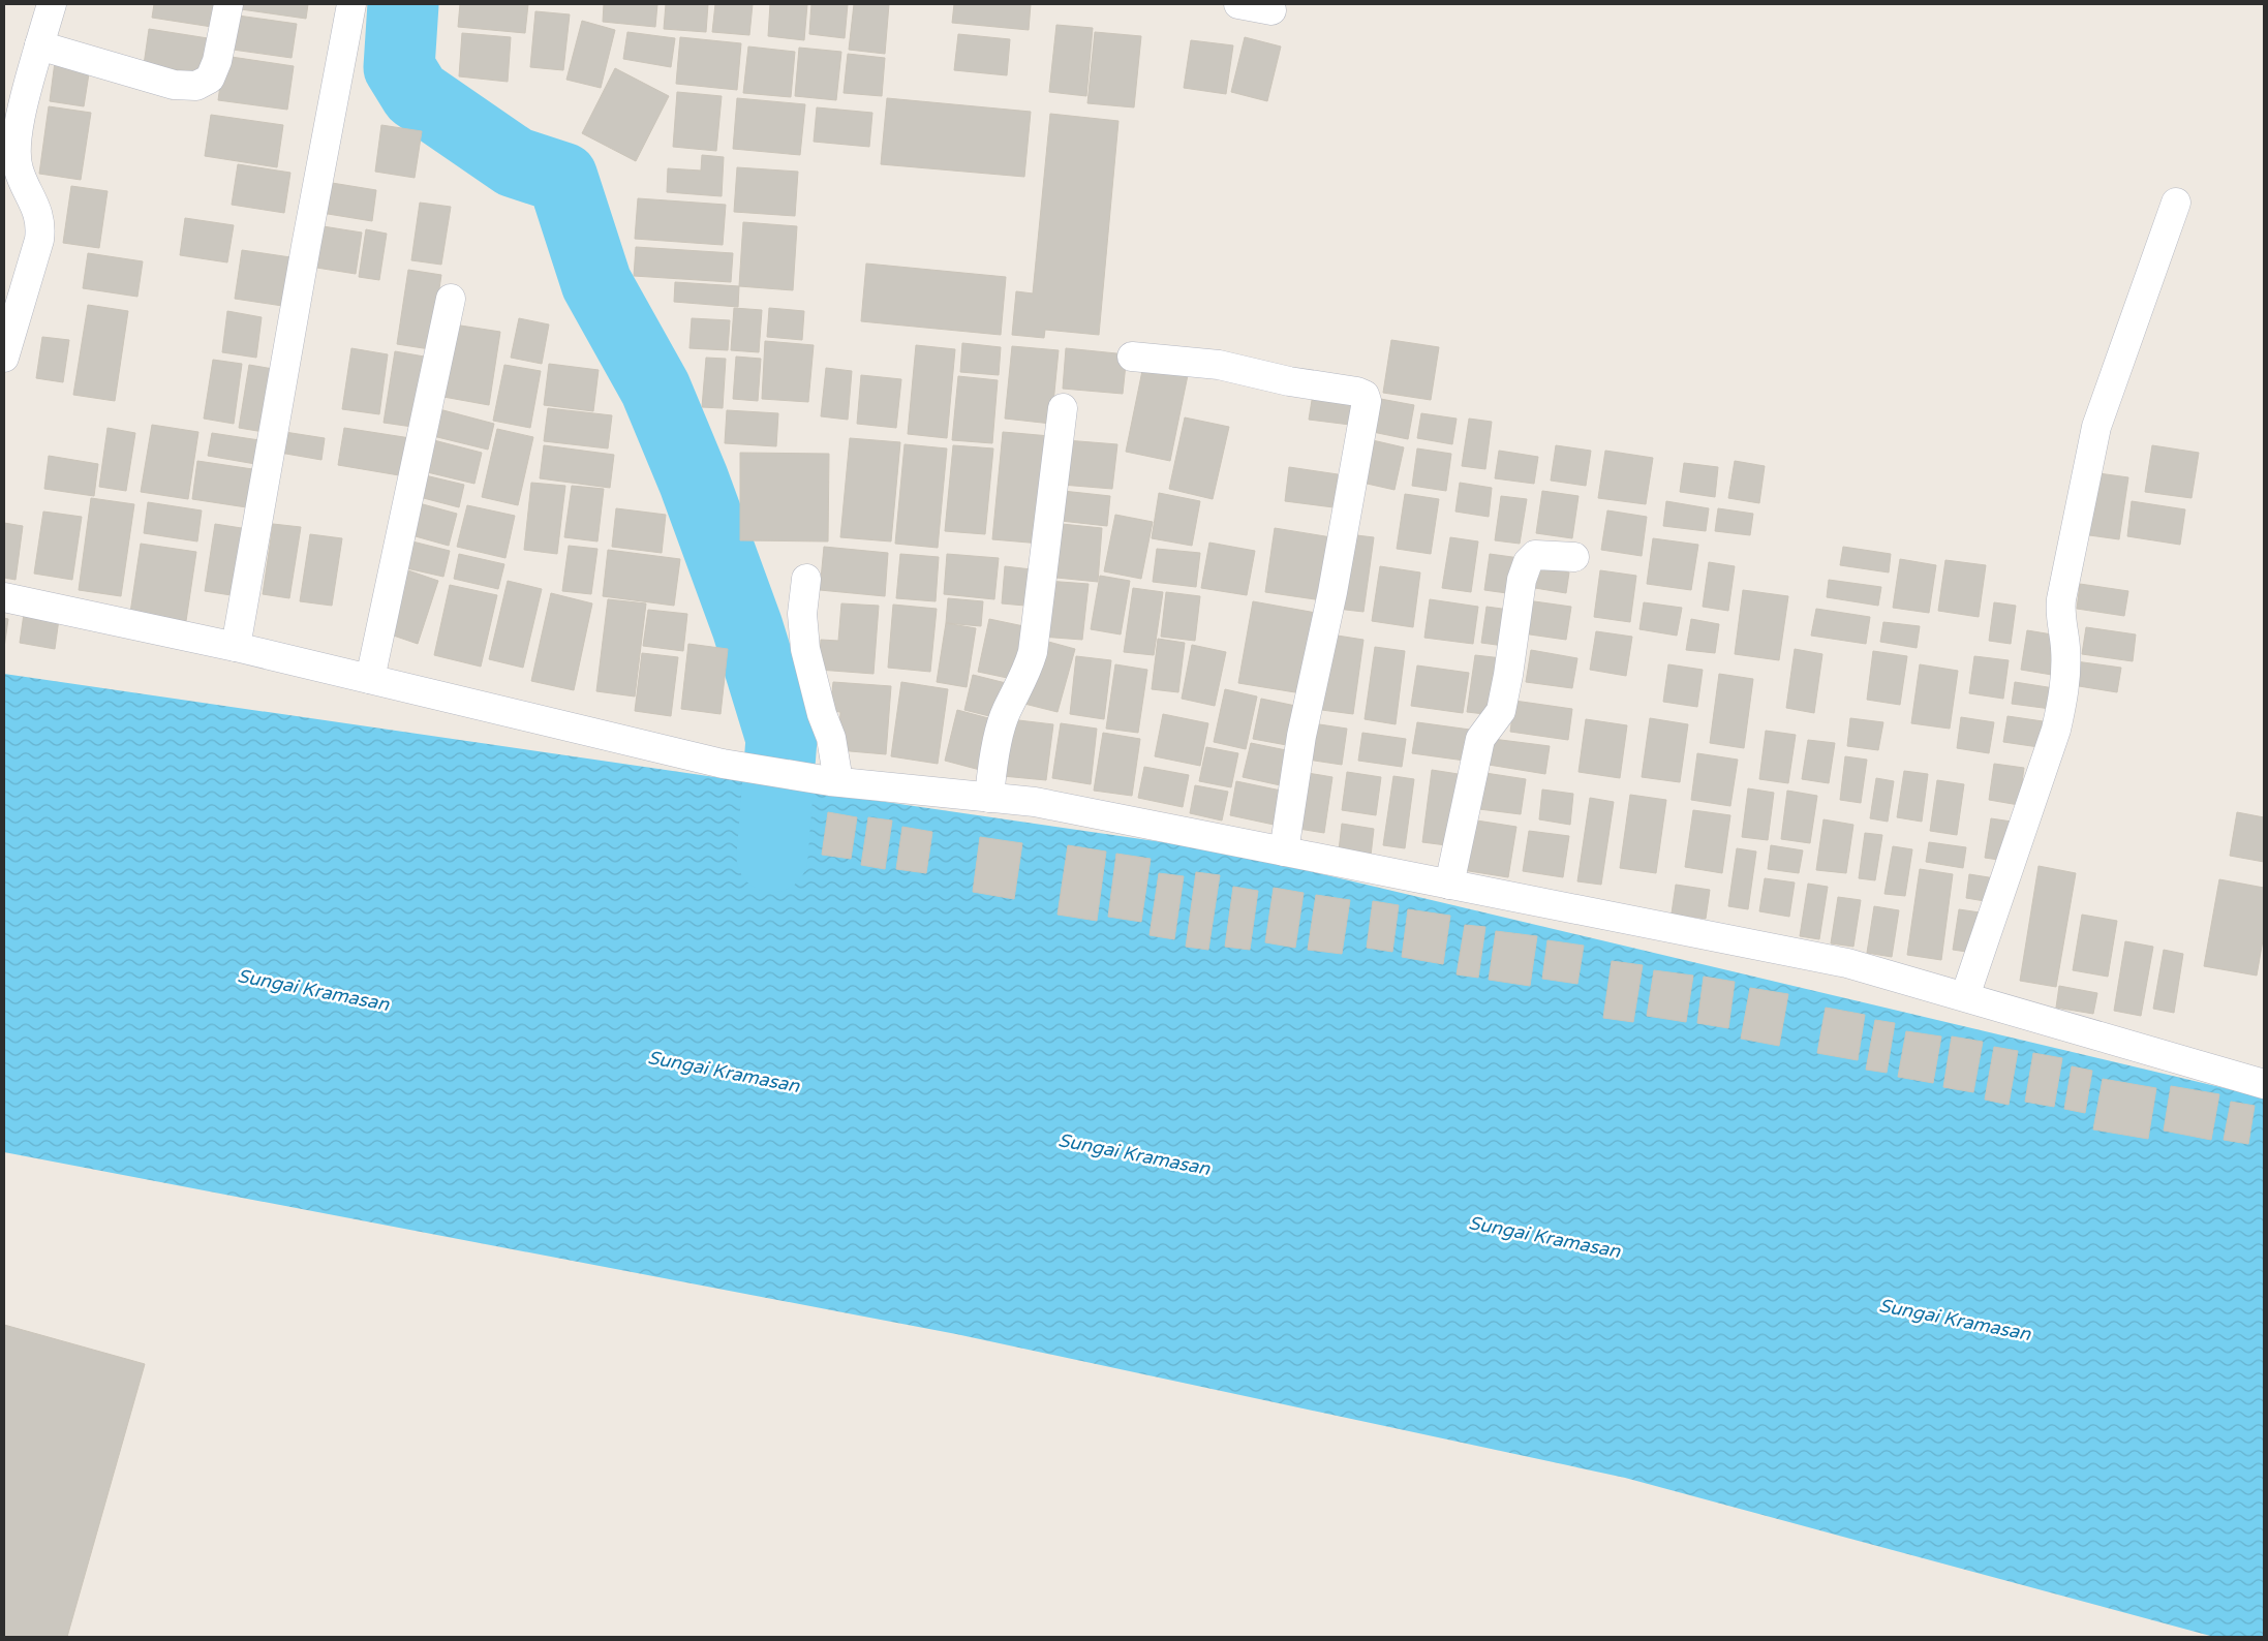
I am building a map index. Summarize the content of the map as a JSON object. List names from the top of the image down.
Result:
{
  "water": ["Sungai Kramasan"]
}
